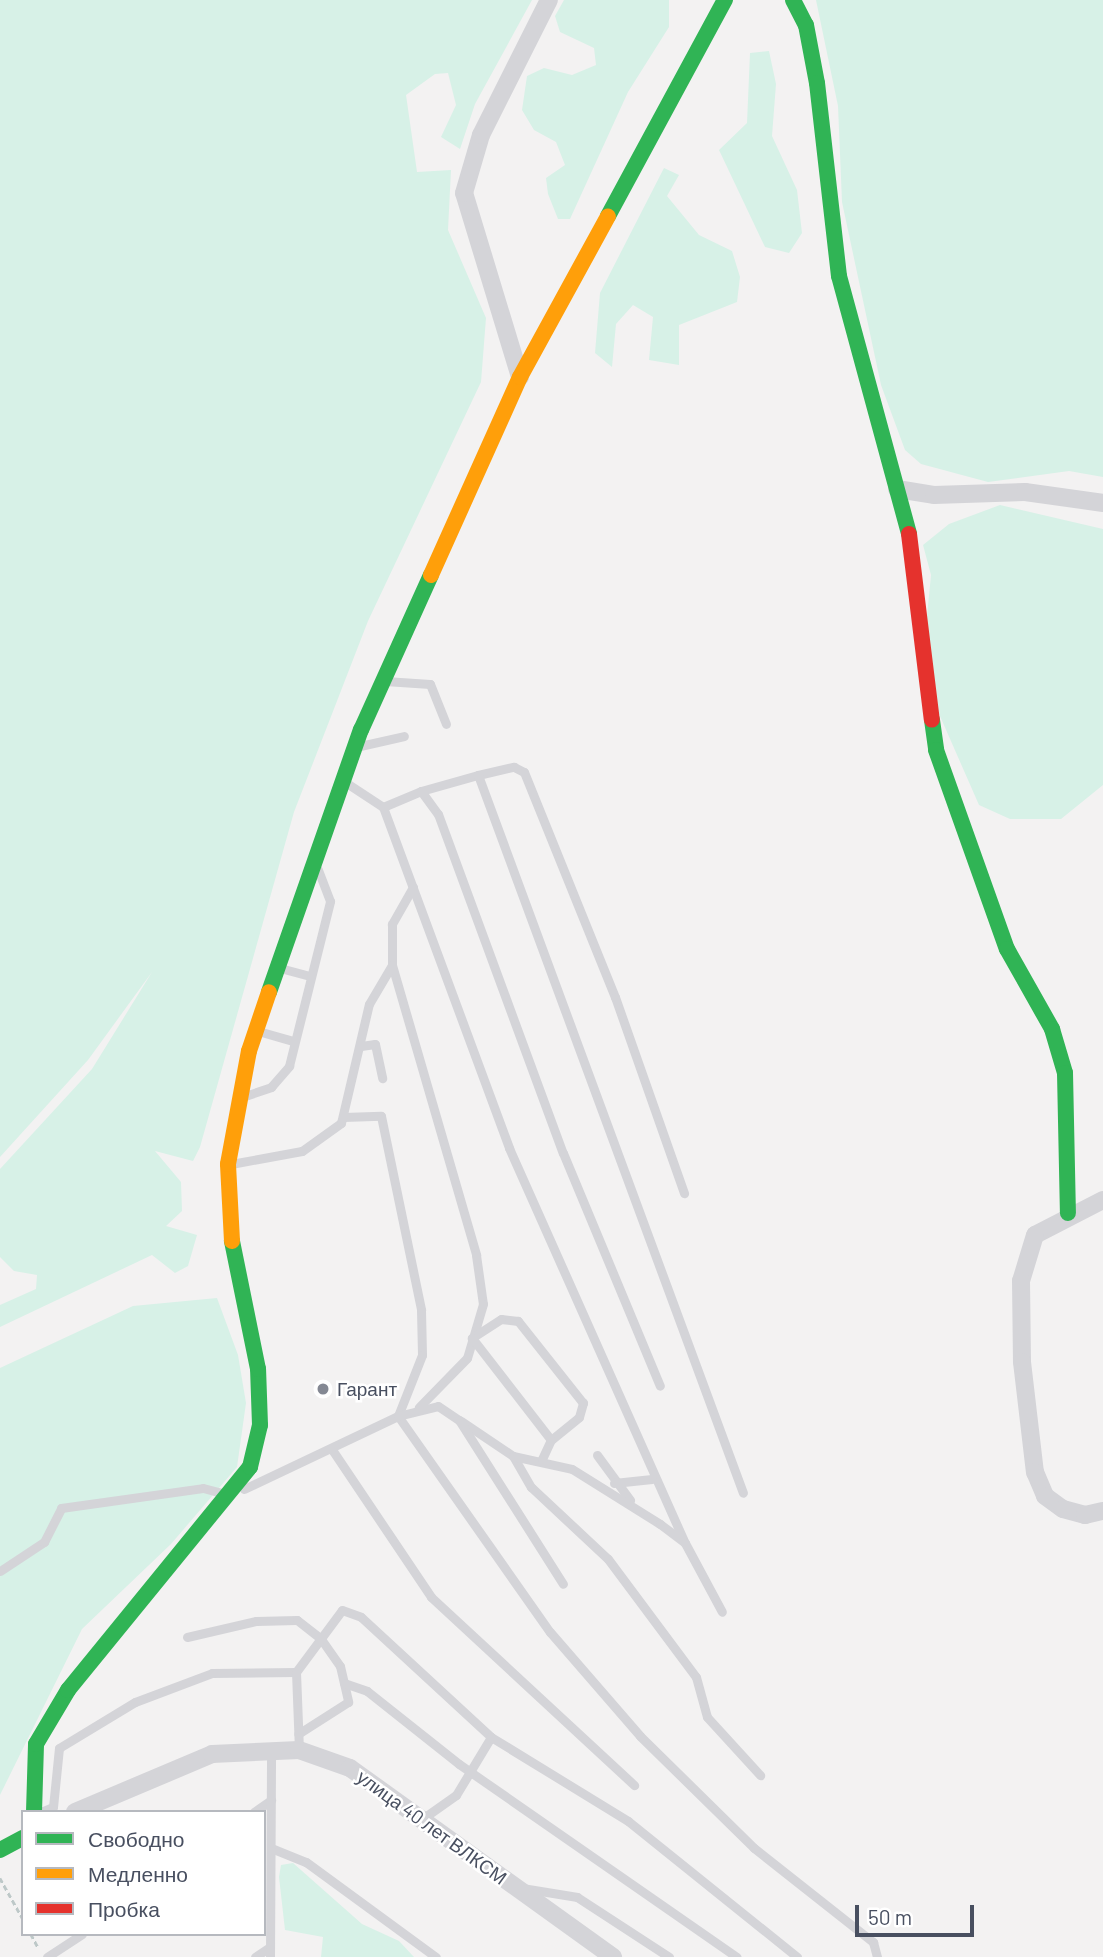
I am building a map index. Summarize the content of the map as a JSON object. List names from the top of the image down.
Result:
{
  "streets": {
    "street": ["улица 40 лет ВЛКСМ"]
  },
  "places": ["Гарант"],
  "legend": ["Свободно", "Медленно", "Пробка"],
  "scale_bar": "50 m"
}
